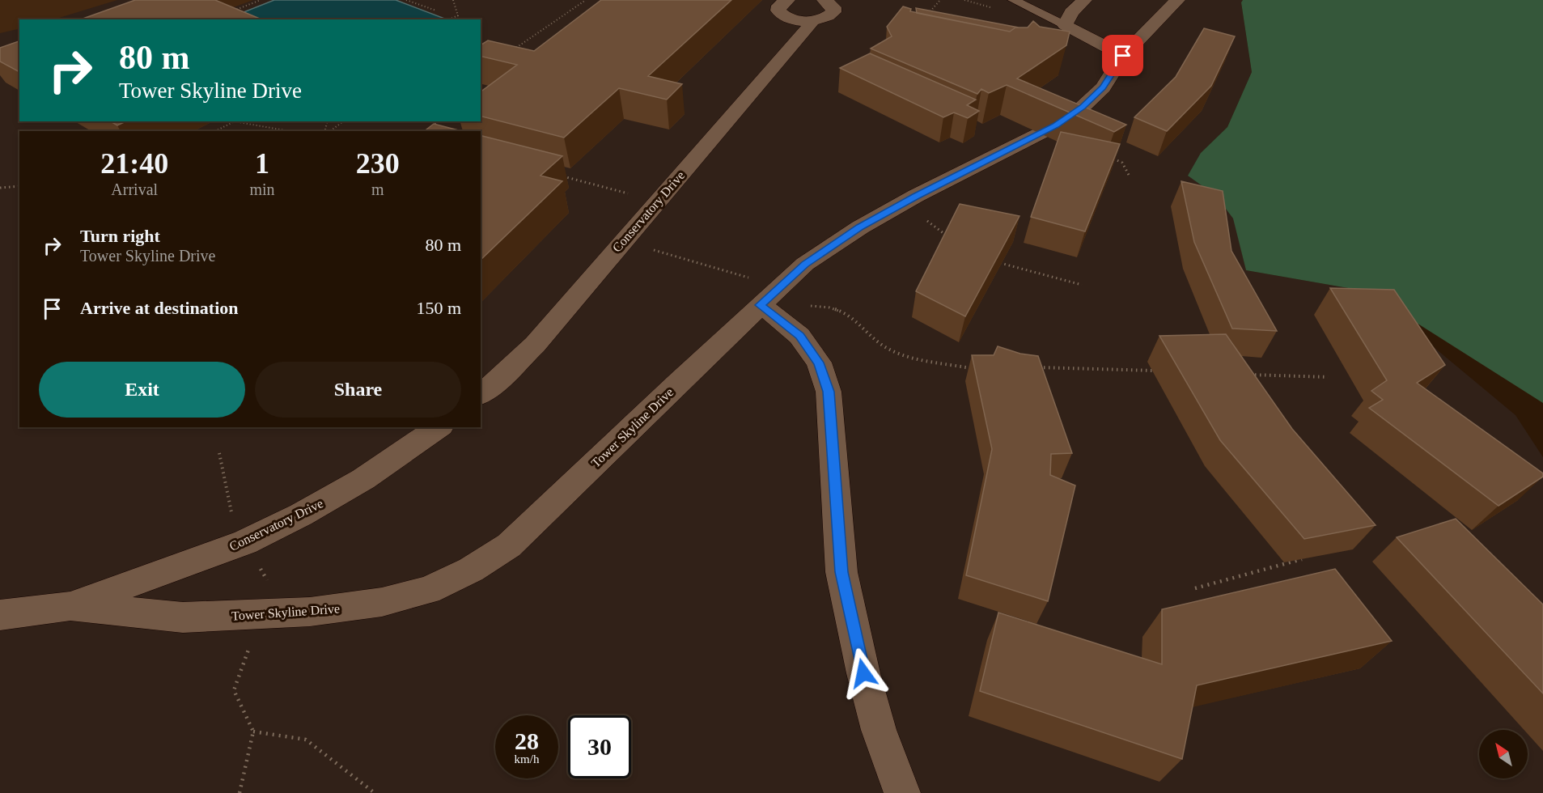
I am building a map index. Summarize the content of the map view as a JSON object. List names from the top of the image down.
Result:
{
  "streets": {
    "street": ["Conservatory Drive", "Tower Skyline Drive"]
  },
  "crossings": [
    ["Conservatory Drive", "Tower Skyline Drive"]
  ],
  "north": "top left",
  "page": {
    "turn": ["80 m", "Tower Skyline Drive"],
    "eta": [
      "21:40",
      "Arrival",
      "1",
      "min",
      "230",
      "m"
    ],
    "list": [
      {
        "name": "Turn right",
        "note": "Tower Skyline Drive",
        "value": "80 m"
      },
      {
        "name": "Arrive at destination",
        "value": "150 m"
      }
    ],
    "buttons": ["Exit", "Share"],
    "speed": "28 km/h",
    "limit": "30"
  }
}
